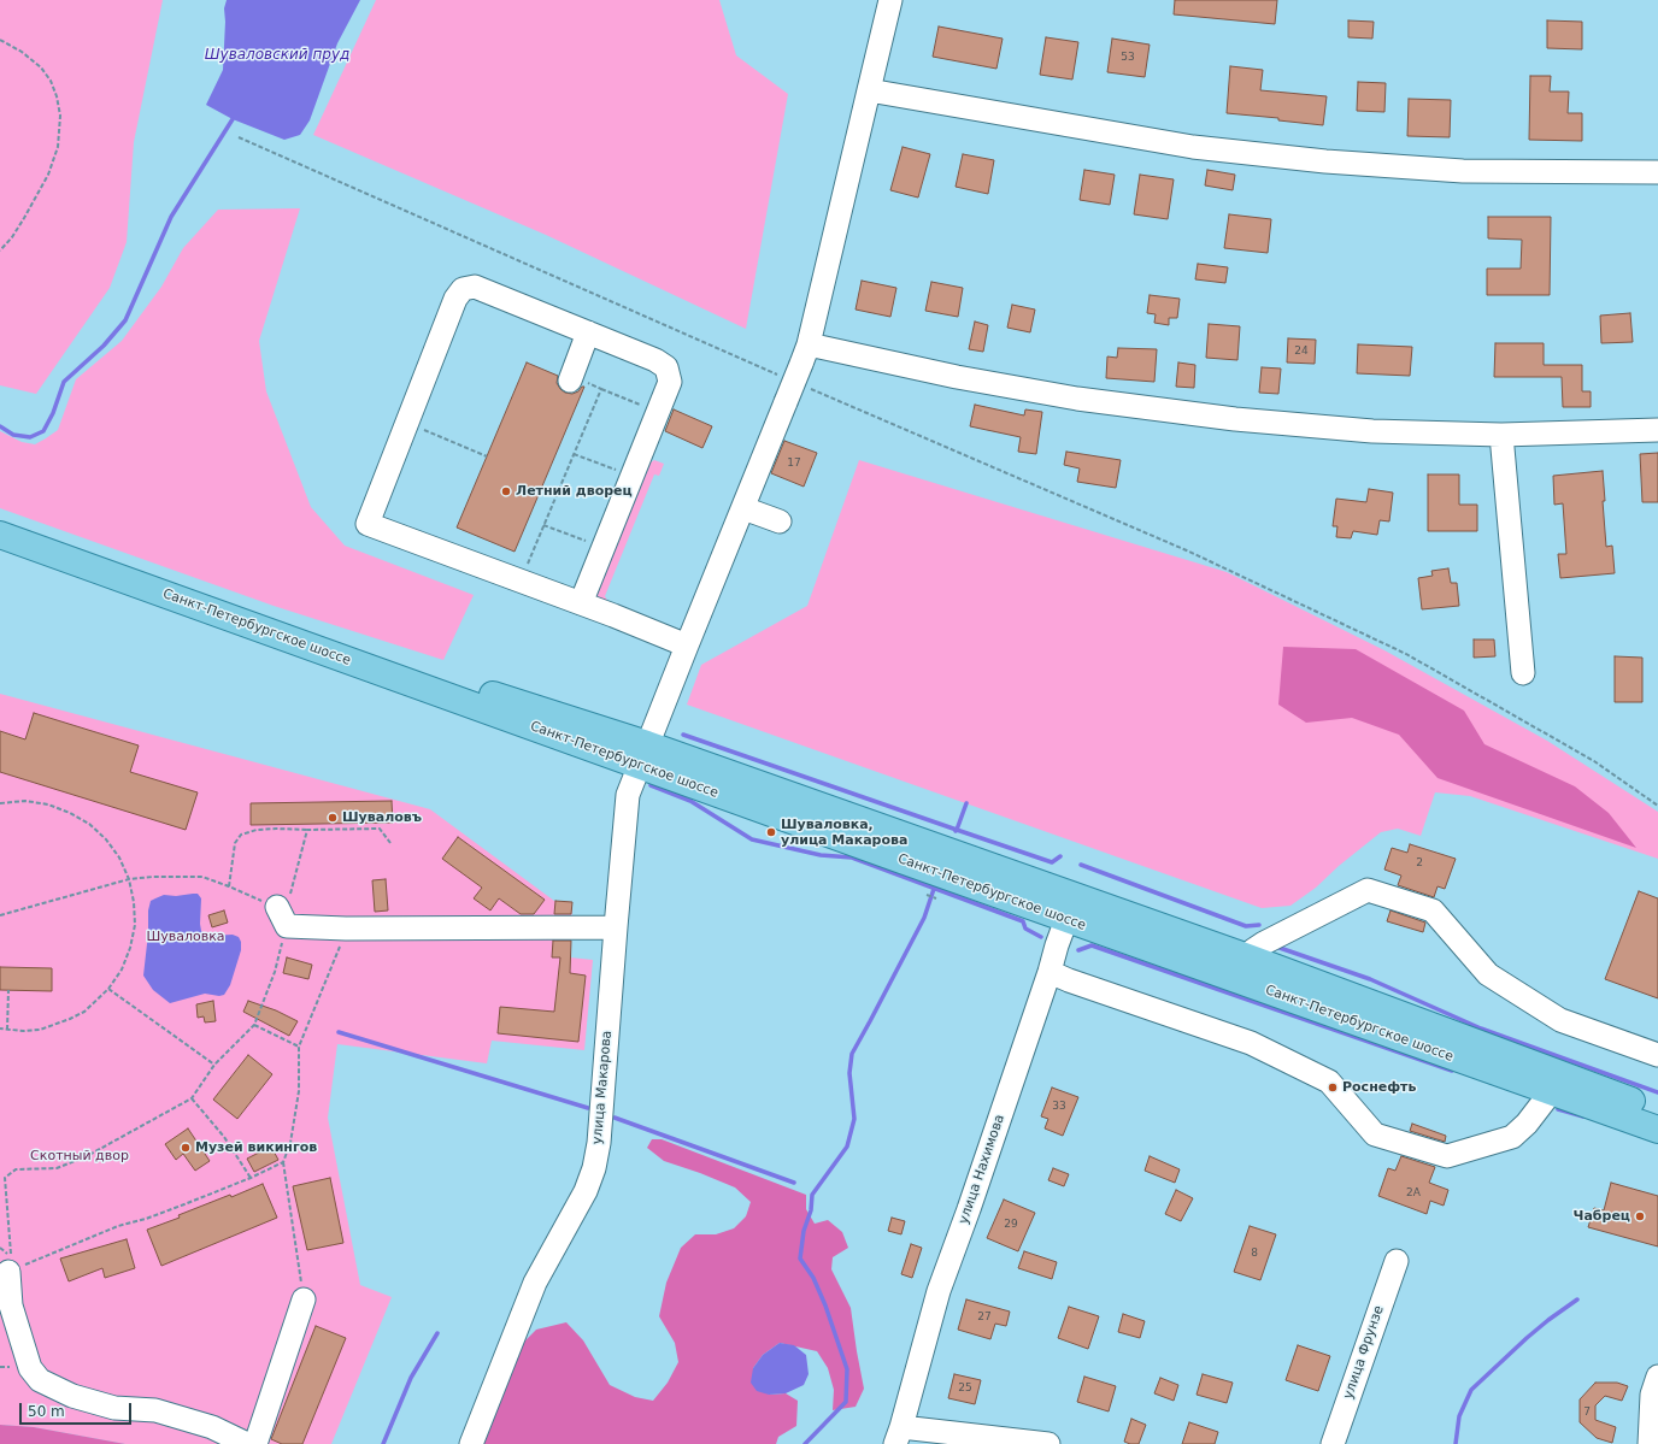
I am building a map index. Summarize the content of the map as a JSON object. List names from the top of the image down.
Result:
{
  "streets": {
    "main road": ["Санкт-Петербургское шоссе"],
    "street": ["улица Макарова", "улица Нахимова", "улица Фрунзе"]
  },
  "crossings": [
    ["Санкт-Петербургское шоссе", "улица Макарова"],
    ["Санкт-Петербургское шоссе", "улица Нахимова"]
  ],
  "water": ["Шуваловский пруд"],
  "parks": ["Шуваловка", "Скотный двор"],
  "places": [
    "Летний дворец",
    "Шуваловъ",
    "Шуваловка, улица Макарова",
    "Роснефть",
    "Музей викингов",
    "Чабрец"
  ],
  "house_numbers": [
    "53",
    "24",
    "17",
    "2",
    "33",
    "2А",
    "29",
    "8",
    "27",
    "25",
    "7"
  ],
  "scale_bar": "50 m"
}
